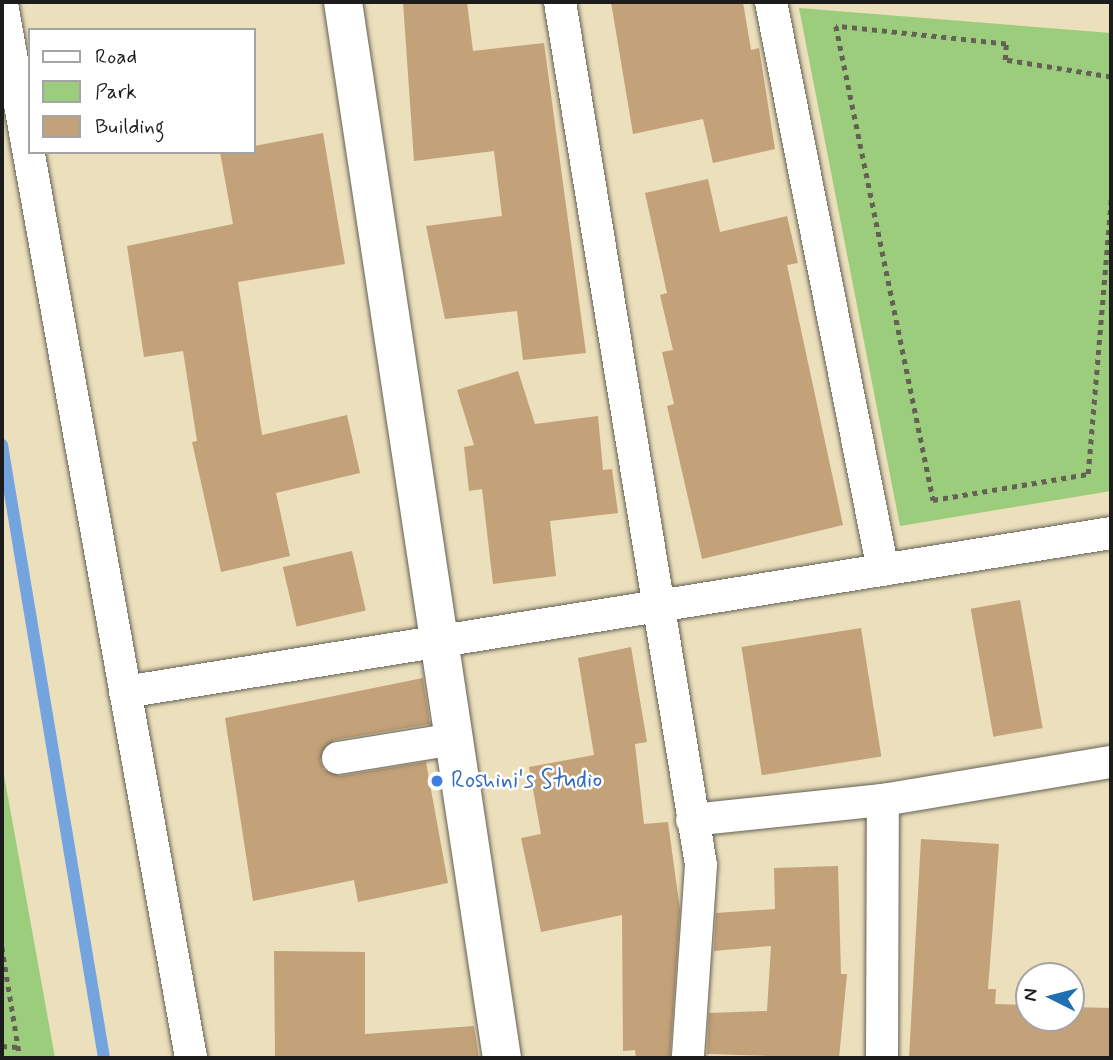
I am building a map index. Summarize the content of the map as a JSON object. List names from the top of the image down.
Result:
{
  "places": ["Roshini's Studio"],
  "legend": ["Road", "Park", "Building"],
  "north": "left"
}
